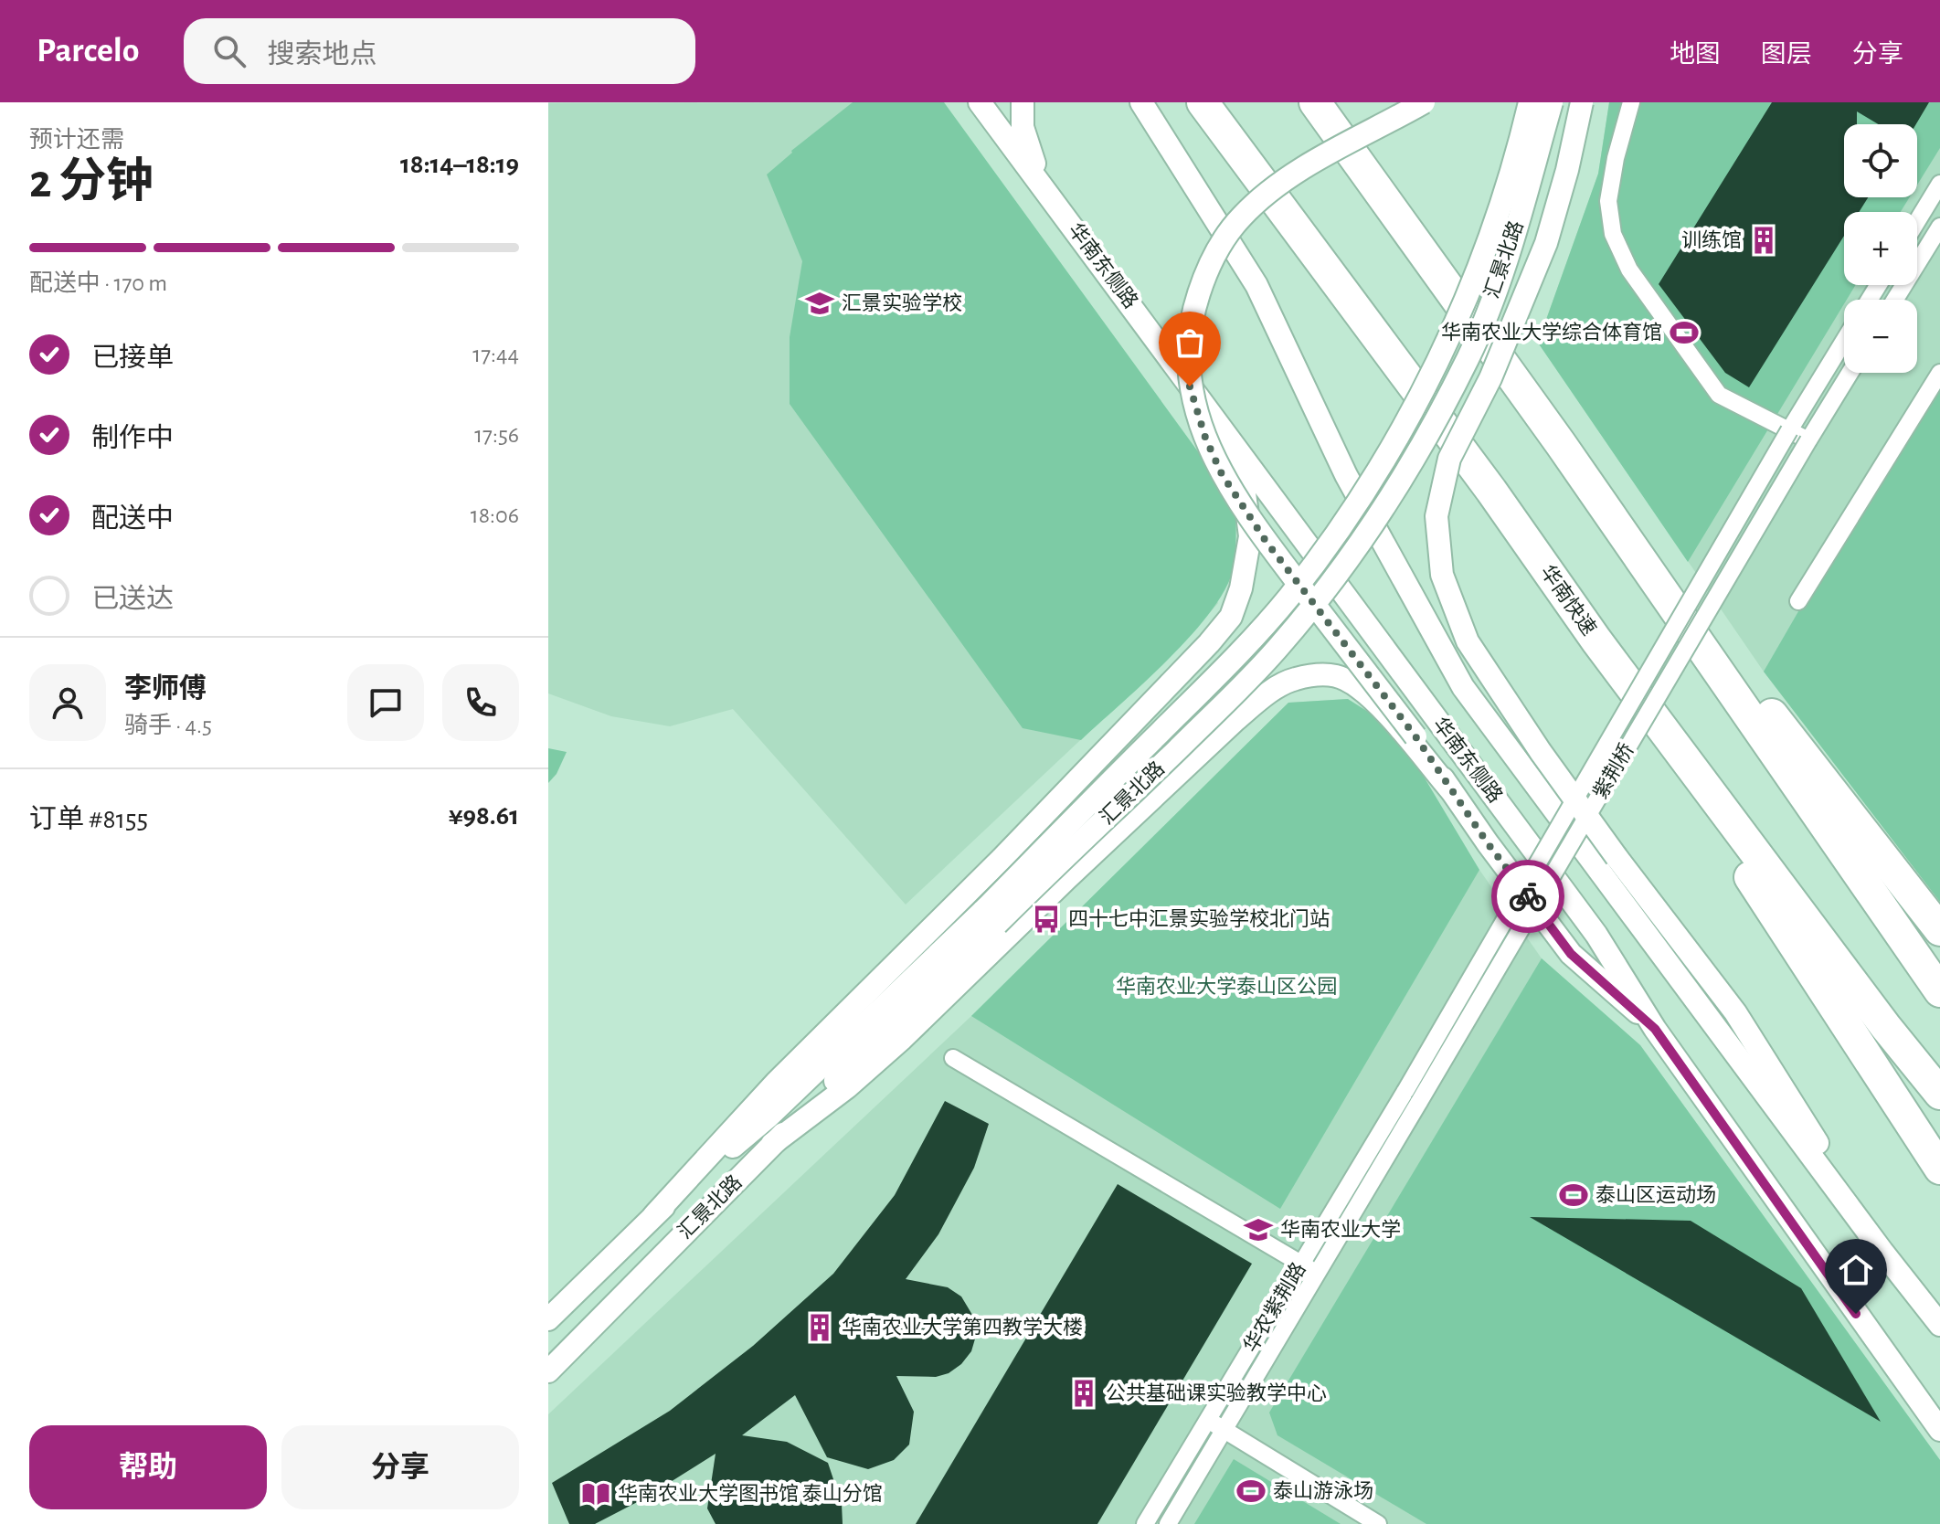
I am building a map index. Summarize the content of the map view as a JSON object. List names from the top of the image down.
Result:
{
  "streets": {
    "highway": ["华南快速"],
    "street": [
      "汇景北路",
      "华南东侧路",
      "紫荆桥",
      "华农紫荆路"
    ]
  },
  "crossings": [
    ["紫荆桥", "华农紫荆路"]
  ],
  "parks": ["华南农业大学泰山区公园"],
  "places": {
    "building": ["训练馆", "华南农业大学第四教学大楼", "公共基础课实验教学中心"],
    "school or university": ["汇景实验学校", "华南农业大学"],
    "sports": ["华南农业大学综合体育馆", "泰山区运动场", "泰山游泳场"],
    "bus stop": ["四十七中汇景实验学校北门站"],
    "library": ["华南农业大学图书馆 泰山分馆"]
  },
  "page": {
    "header": "Parcelo",
    "search": "搜索地点",
    "nav": ["地图", "图层", "分享"],
    "heading": ["2 分钟", "预计还需", "18:14–18:19"],
    "panel": [
      "李师傅",
      "骑手 · 4.5",
      "订单 #8155",
      "¥98.61"
    ],
    "map_buttons": ["+", "−"],
    "bar": "配送中 · 170 m",
    "list": [
      ["已接单", "17:44"],
      ["制作中", "17:56"],
      ["配送中", "18:06"],
      "已送达"
    ],
    "buttons": ["帮助", "分享"]
  }
}
